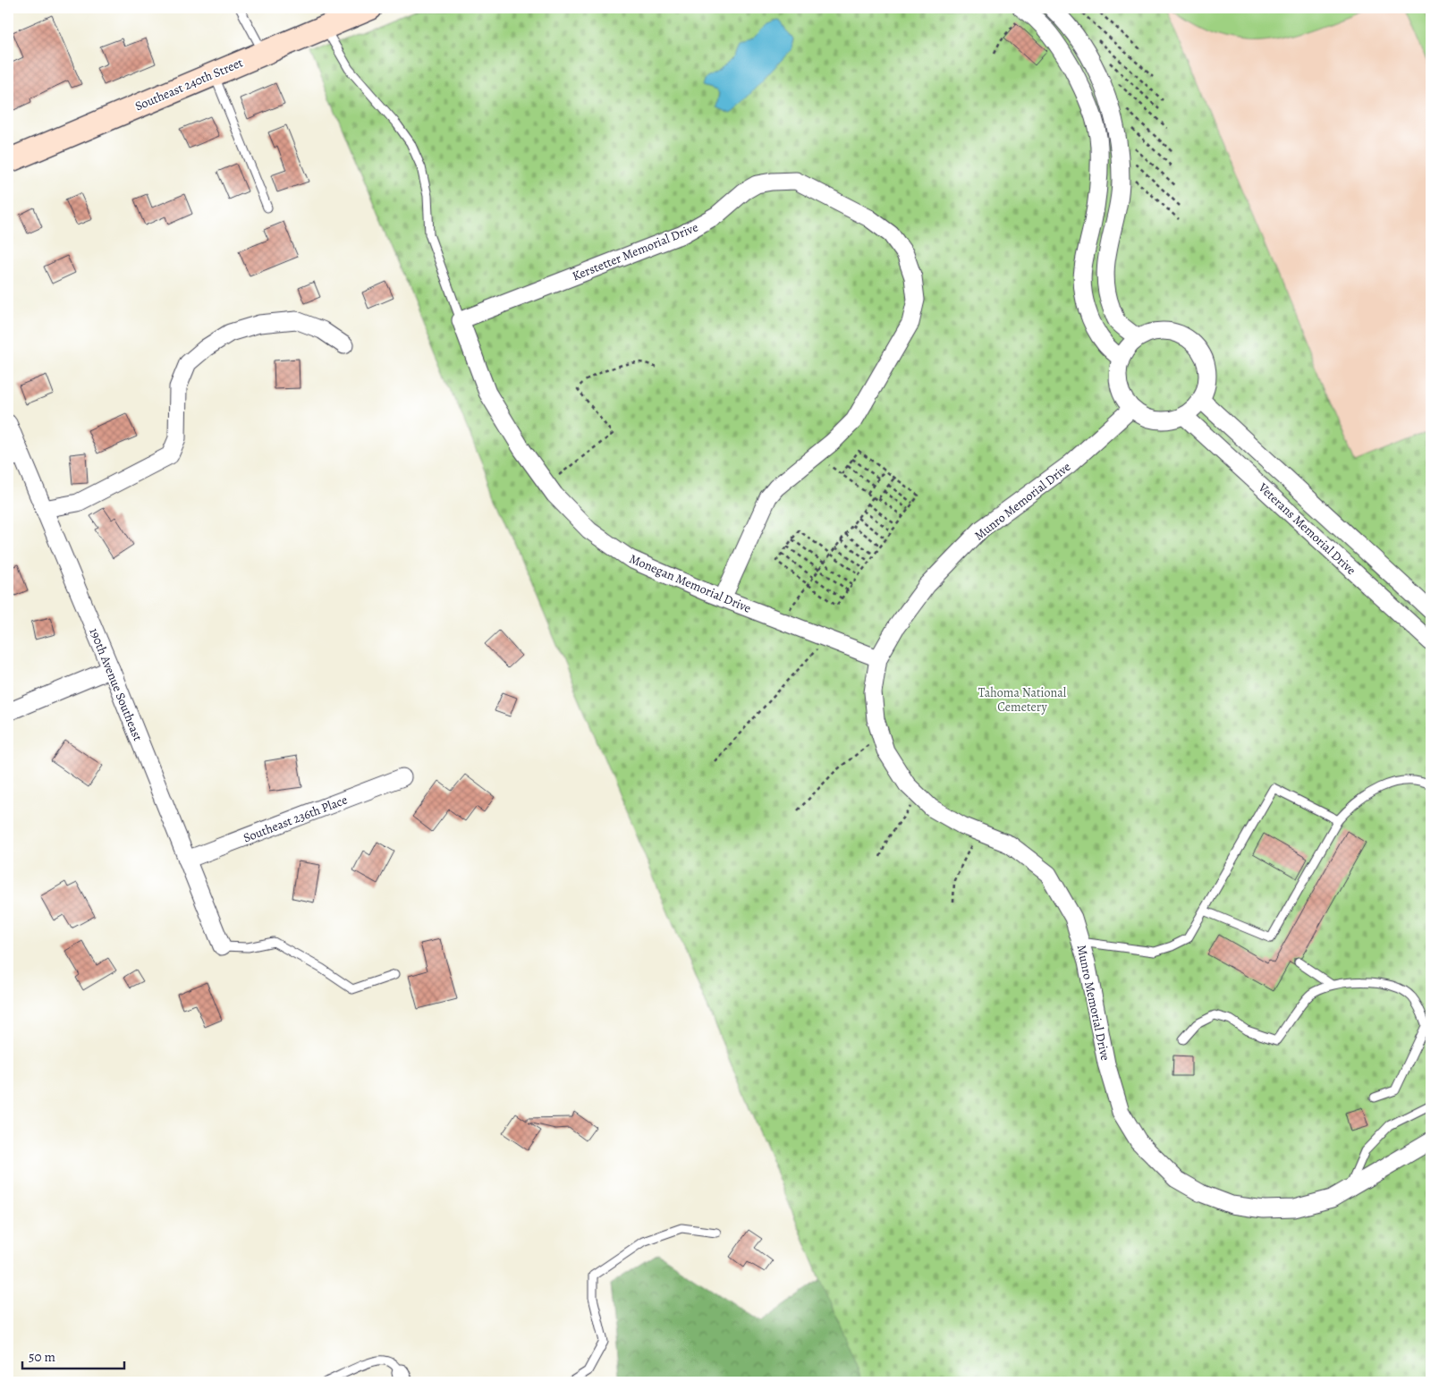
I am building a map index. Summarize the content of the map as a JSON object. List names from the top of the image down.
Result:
{
  "streets": {
    "main road": ["Southeast 240th Street"],
    "street": [
      "Kerstetter Memorial Drive",
      "Munro Memorial Drive",
      "Veterans Memorial Drive",
      "Monegan Memorial Drive",
      "190th Avenue Southeast",
      "Southeast 236th Place"
    ]
  },
  "crossings": [
    ["Kerstetter Memorial Drive", "Monegan Memorial Drive"],
    ["Munro Memorial Drive", "Veterans Memorial Drive"],
    ["Munro Memorial Drive", "Monegan Memorial Drive"],
    ["190th Avenue Southeast", "Southeast 236th Place"]
  ],
  "parks": ["Tahoma National Cemetery"],
  "scale_bar": "50 m"
}
